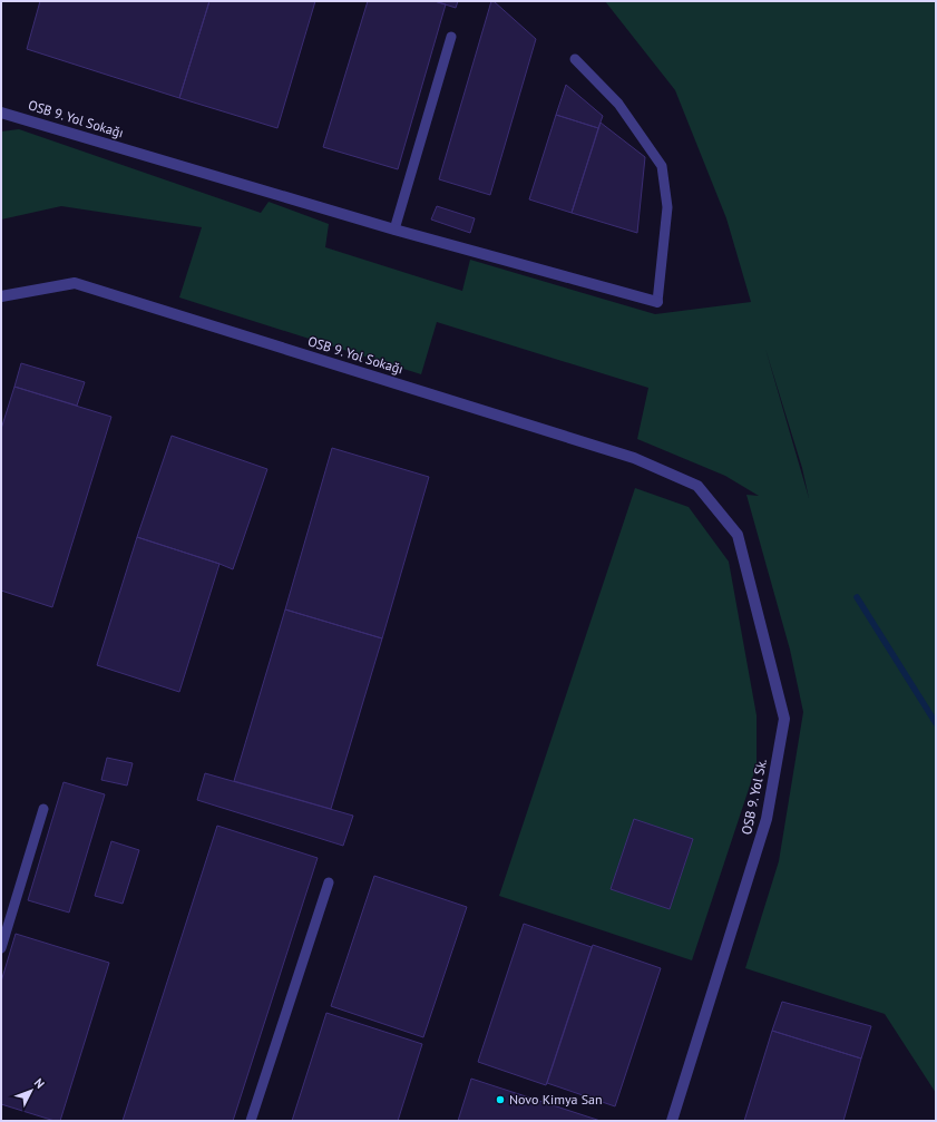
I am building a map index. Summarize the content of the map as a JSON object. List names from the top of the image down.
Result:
{
  "streets": {
    "street": ["OSB 9. Yol Sokağı", "OSB 9. Yol Sk."]
  },
  "crossings": [
    ["OSB 9. Yol Sokağı", "OSB 9. Yol Sk."]
  ],
  "places": ["Novo Kimya San"],
  "north": "top right"
}
